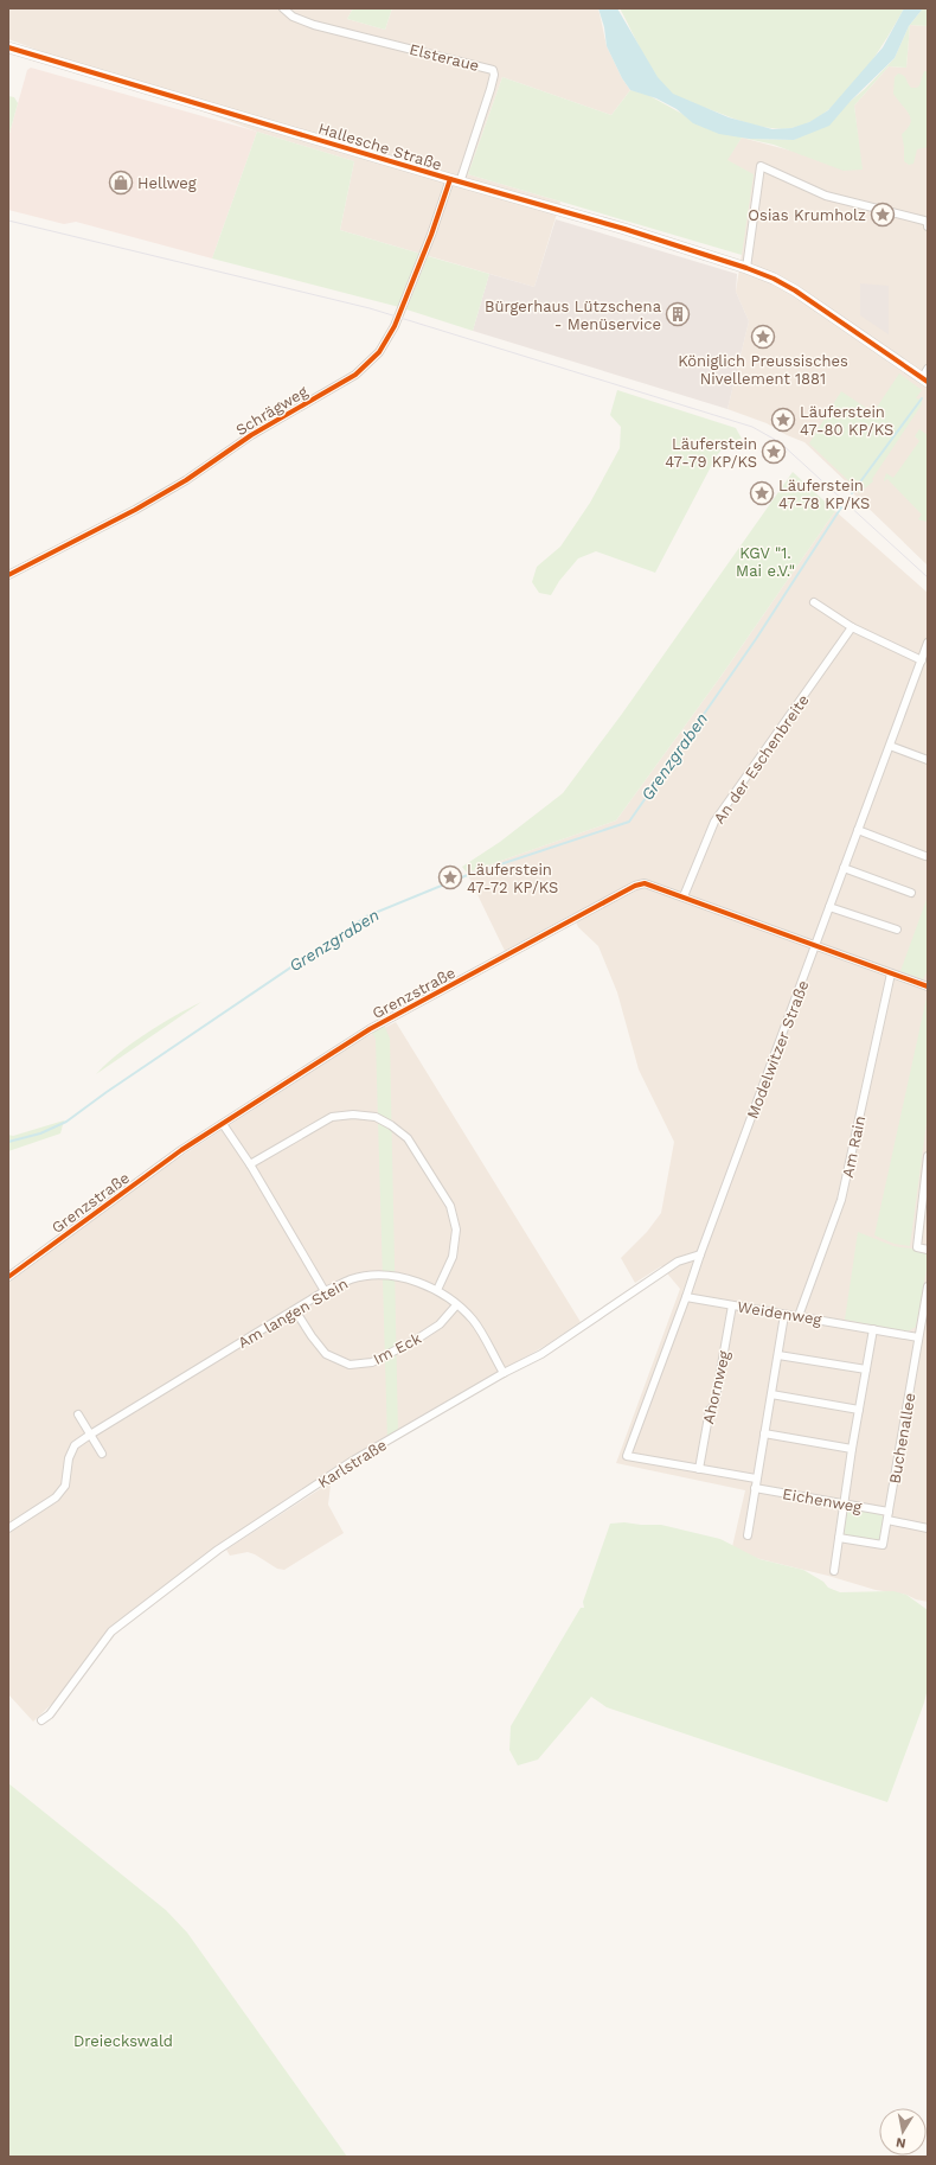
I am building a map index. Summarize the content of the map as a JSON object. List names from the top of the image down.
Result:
{
  "streets": {
    "street": [
      "Elsteraue",
      "Hallesche Straße",
      "Schrägweg",
      "An der Eschenbreite",
      "Grenzstraße",
      "Modelwitzer Straße",
      "Am Rain",
      "Am langen Stein",
      "Weidenweg",
      "Im Eck",
      "Ahornweg",
      "Buchenallee",
      "Karlstraße",
      "Eichenweg"
    ]
  },
  "crossings": [
    ["Elsteraue", "Hallesche Straße"],
    ["Elsteraue", "Schrägweg"],
    ["Hallesche Straße", "Schrägweg"],
    ["An der Eschenbreite", "Grenzstraße"],
    ["Grenzstraße", "Modelwitzer Straße"],
    ["Grenzstraße", "Am Rain"],
    ["Modelwitzer Straße", "Weidenweg"],
    ["Modelwitzer Straße", "Ahornweg"],
    ["Modelwitzer Straße", "Karlstraße"],
    ["Am Rain", "Weidenweg"],
    ["Am langen Stein", "Im Eck"],
    ["Am langen Stein", "Karlstraße"],
    ["Weidenweg", "Ahornweg"],
    ["Weidenweg", "Buchenallee"],
    ["Buchenallee", "Eichenweg"]
  ],
  "water": ["Grenzgraben"],
  "parks": ["KGV \"1. Mai e.V.\"", "Dreieckswald"],
  "places": {
    "shop": ["Hellweg"],
    "place": [
      "Osias Krumholz",
      "Königlich Preussisches Nivellement 1881",
      "Läuferstein 47-80 KP/KS",
      "Läuferstein 47-79 KP/KS",
      "Läuferstein 47-78 KP/KS",
      "Läuferstein 47-72 KP/KS"
    ],
    "building": ["Bürgerhaus Lützschena - Menüservice"]
  },
  "north": "bottom"
}
